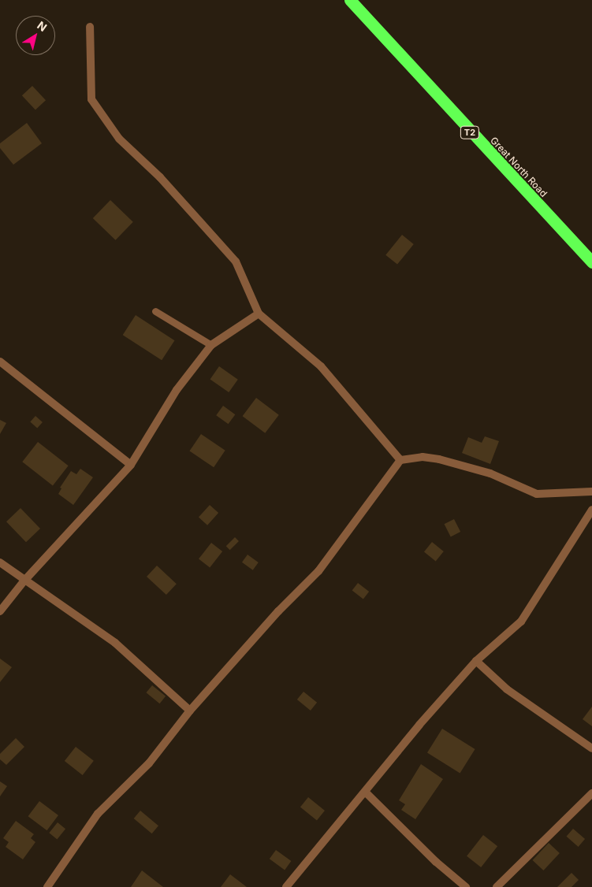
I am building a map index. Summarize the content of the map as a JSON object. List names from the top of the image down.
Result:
{
  "streets": {
    "highway": ["T2", "Great North Road"]
  },
  "north": "top right"
}
